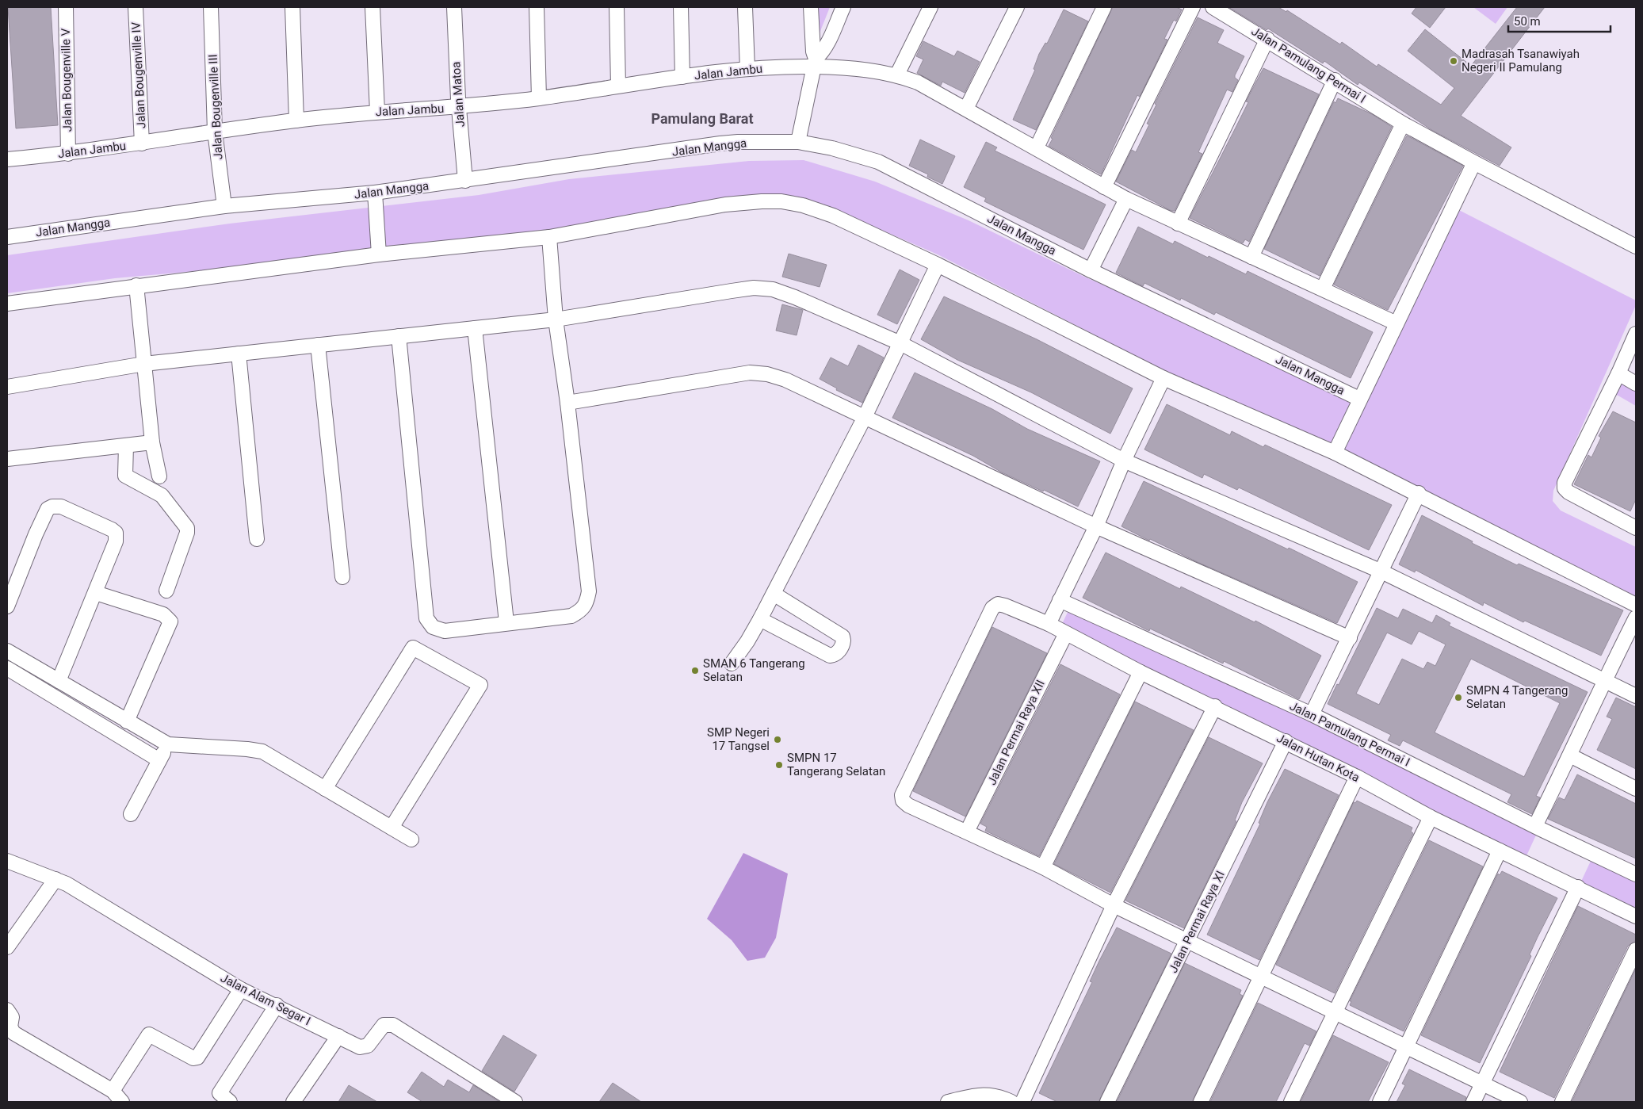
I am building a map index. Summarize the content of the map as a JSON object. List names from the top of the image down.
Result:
{
  "streets": {
    "street": [
      "Jalan Pamulang Permai I",
      "Jalan Jambu",
      "Jalan Bougenville IV",
      "Jalan Bougenville V",
      "Jalan Matoa",
      "Jalan Bougenville III",
      "Jalan Mangga",
      "Jalan Permai Raya XII",
      "Jalan Hutan Kota",
      "Jalan Permai Raya XI",
      "Jalan Alam Segar I"
    ]
  },
  "crossings": [
    ["Jalan Jambu", "Jalan Bougenville IV"],
    ["Jalan Jambu", "Jalan Bougenville V"],
    ["Jalan Jambu", "Jalan Matoa"],
    ["Jalan Jambu", "Jalan Bougenville III"],
    ["Jalan Matoa", "Jalan Mangga"],
    ["Jalan Bougenville III", "Jalan Mangga"],
    ["Jalan Permai Raya XII", "Jalan Hutan Kota"],
    ["Jalan Hutan Kota", "Jalan Permai Raya XI"]
  ],
  "districts": ["Pamulang Barat"],
  "places": [
    "Madrasah Tsanawiyah Negeri II Pamulang",
    "SMAN 6 Tangerang Selatan",
    "SMPN 4 Tangerang Selatan",
    "SMP Negeri 17 Tangsel",
    "SMPN 17 Tangerang Selatan"
  ],
  "scale_bar": "50 m"
}
